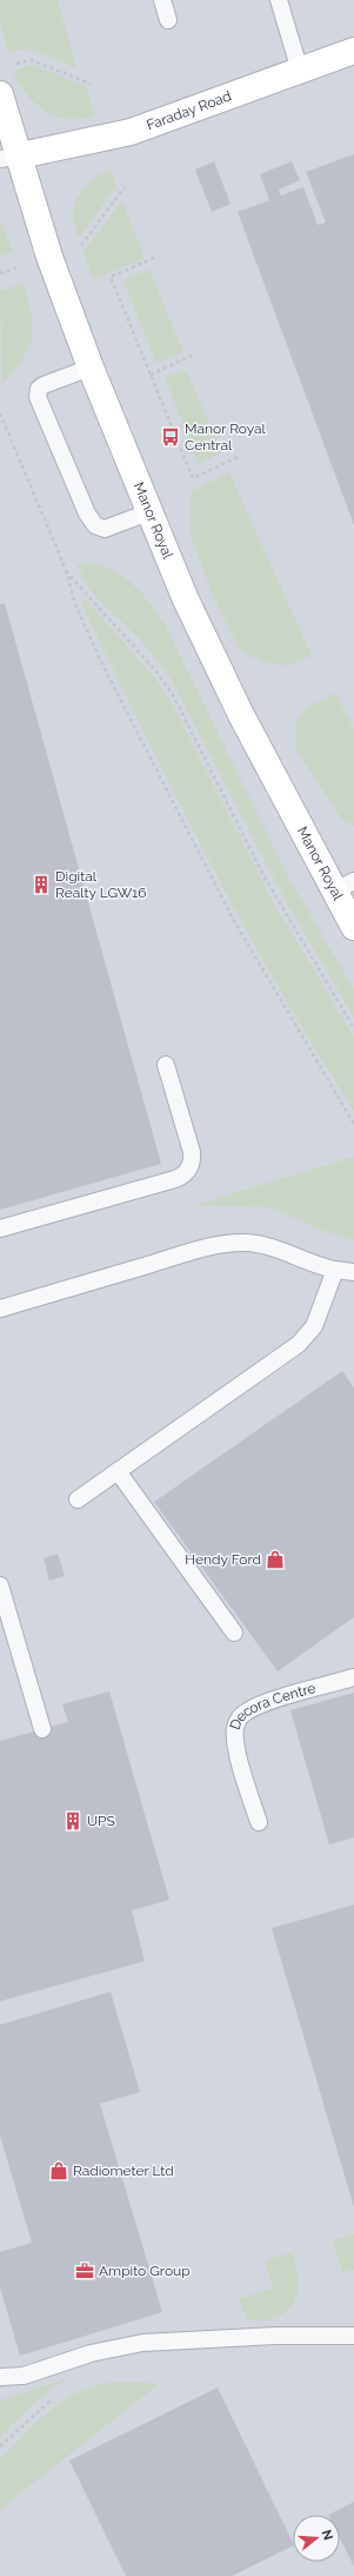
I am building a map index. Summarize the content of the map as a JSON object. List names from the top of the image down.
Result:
{
  "streets": {
    "street": ["Faraday Road", "Manor Royal"],
    "lane": ["Decora Centre"]
  },
  "crossings": [
    ["Faraday Road", "Manor Royal"]
  ],
  "places": {
    "bus stop": ["Manor Royal Central"],
    "building": ["Digital Realty LGW16", "UPS"],
    "shop": ["Hendy Ford", "Radiometer Ltd"],
    "office": ["Ampito Group"]
  },
  "north": "right"
}
